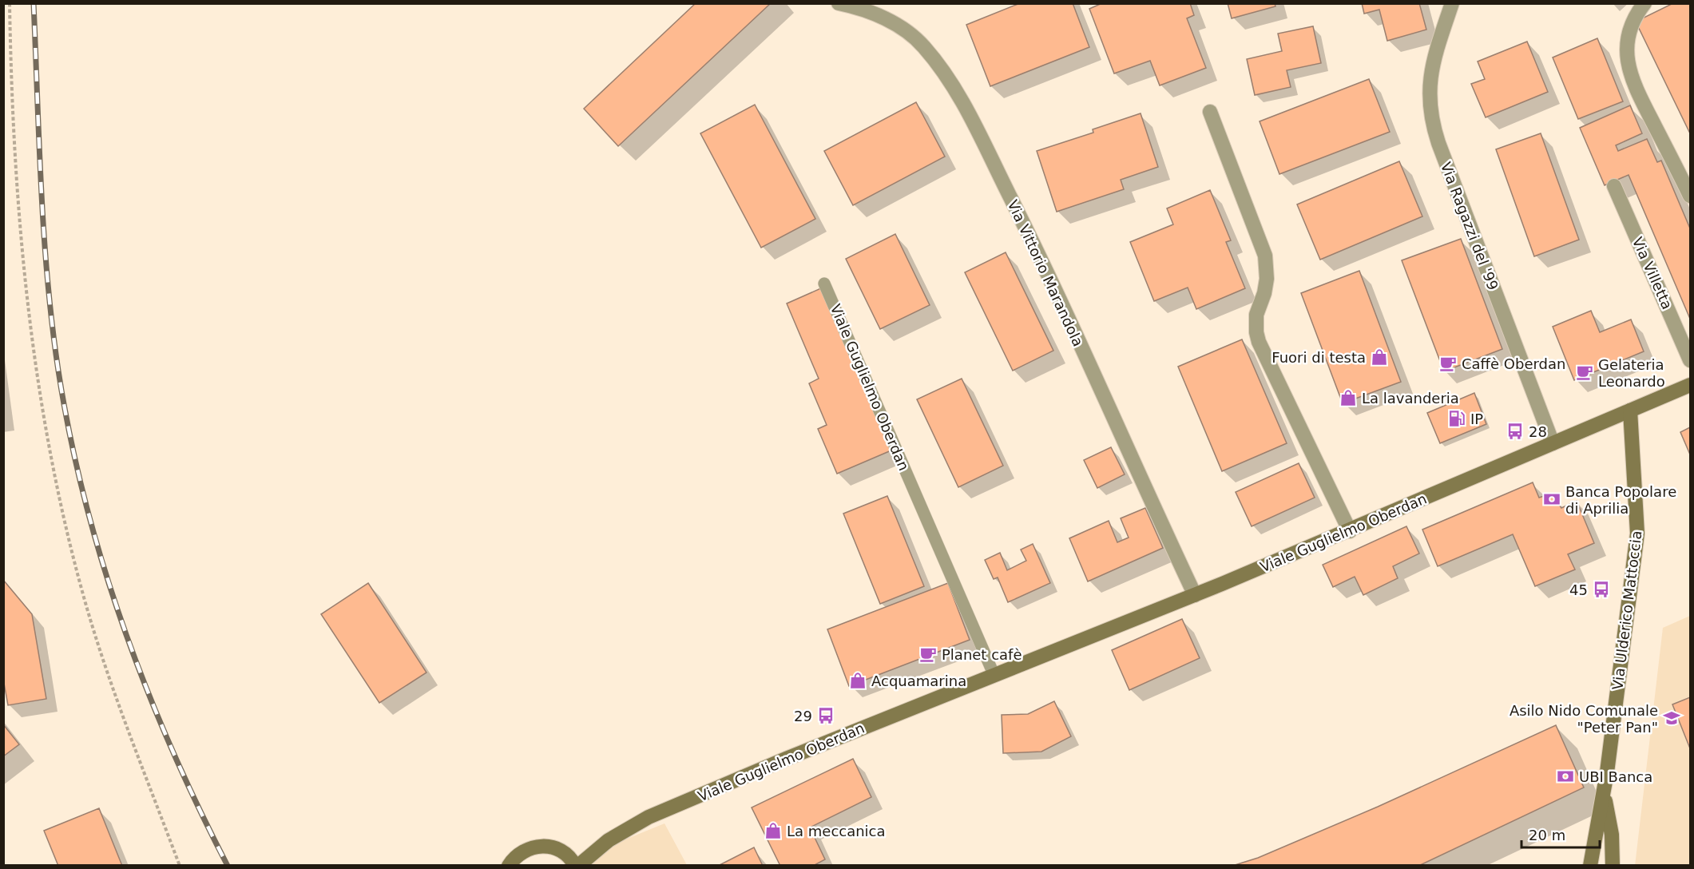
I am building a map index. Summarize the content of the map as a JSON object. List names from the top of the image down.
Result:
{
  "streets": {
    "main road": ["Viale Guglielmo Oberdan", "Via Ulderico Mattoccia"],
    "street": ["Via Ragazzi del '99", "Via Vittorio Marandola", "Via Villetta"]
  },
  "crossings": [
    ["Via Ragazzi del '99", "Viale Guglielmo Oberdan"],
    ["Via Vittorio Marandola", "Viale Guglielmo Oberdan"],
    ["Viale Guglielmo Oberdan", "Via Ulderico Mattoccia"]
  ],
  "places": {
    "shop": [
      "Fuori di testa",
      "La lavanderia",
      "Acquamarina",
      "La meccanica"
    ],
    "cafe": ["Caffè Oberdan", "Gelateria Leonardo", "Planet cafè"],
    "fuel station": ["IP"],
    "bus stop": ["28", "45", "29"],
    "bank": ["Banca Popolare di Aprilia", "UBI Banca"],
    "school or university": ["Asilo Nido Comunale \"Peter Pan\""]
  },
  "scale_bar": "20 m"
}
